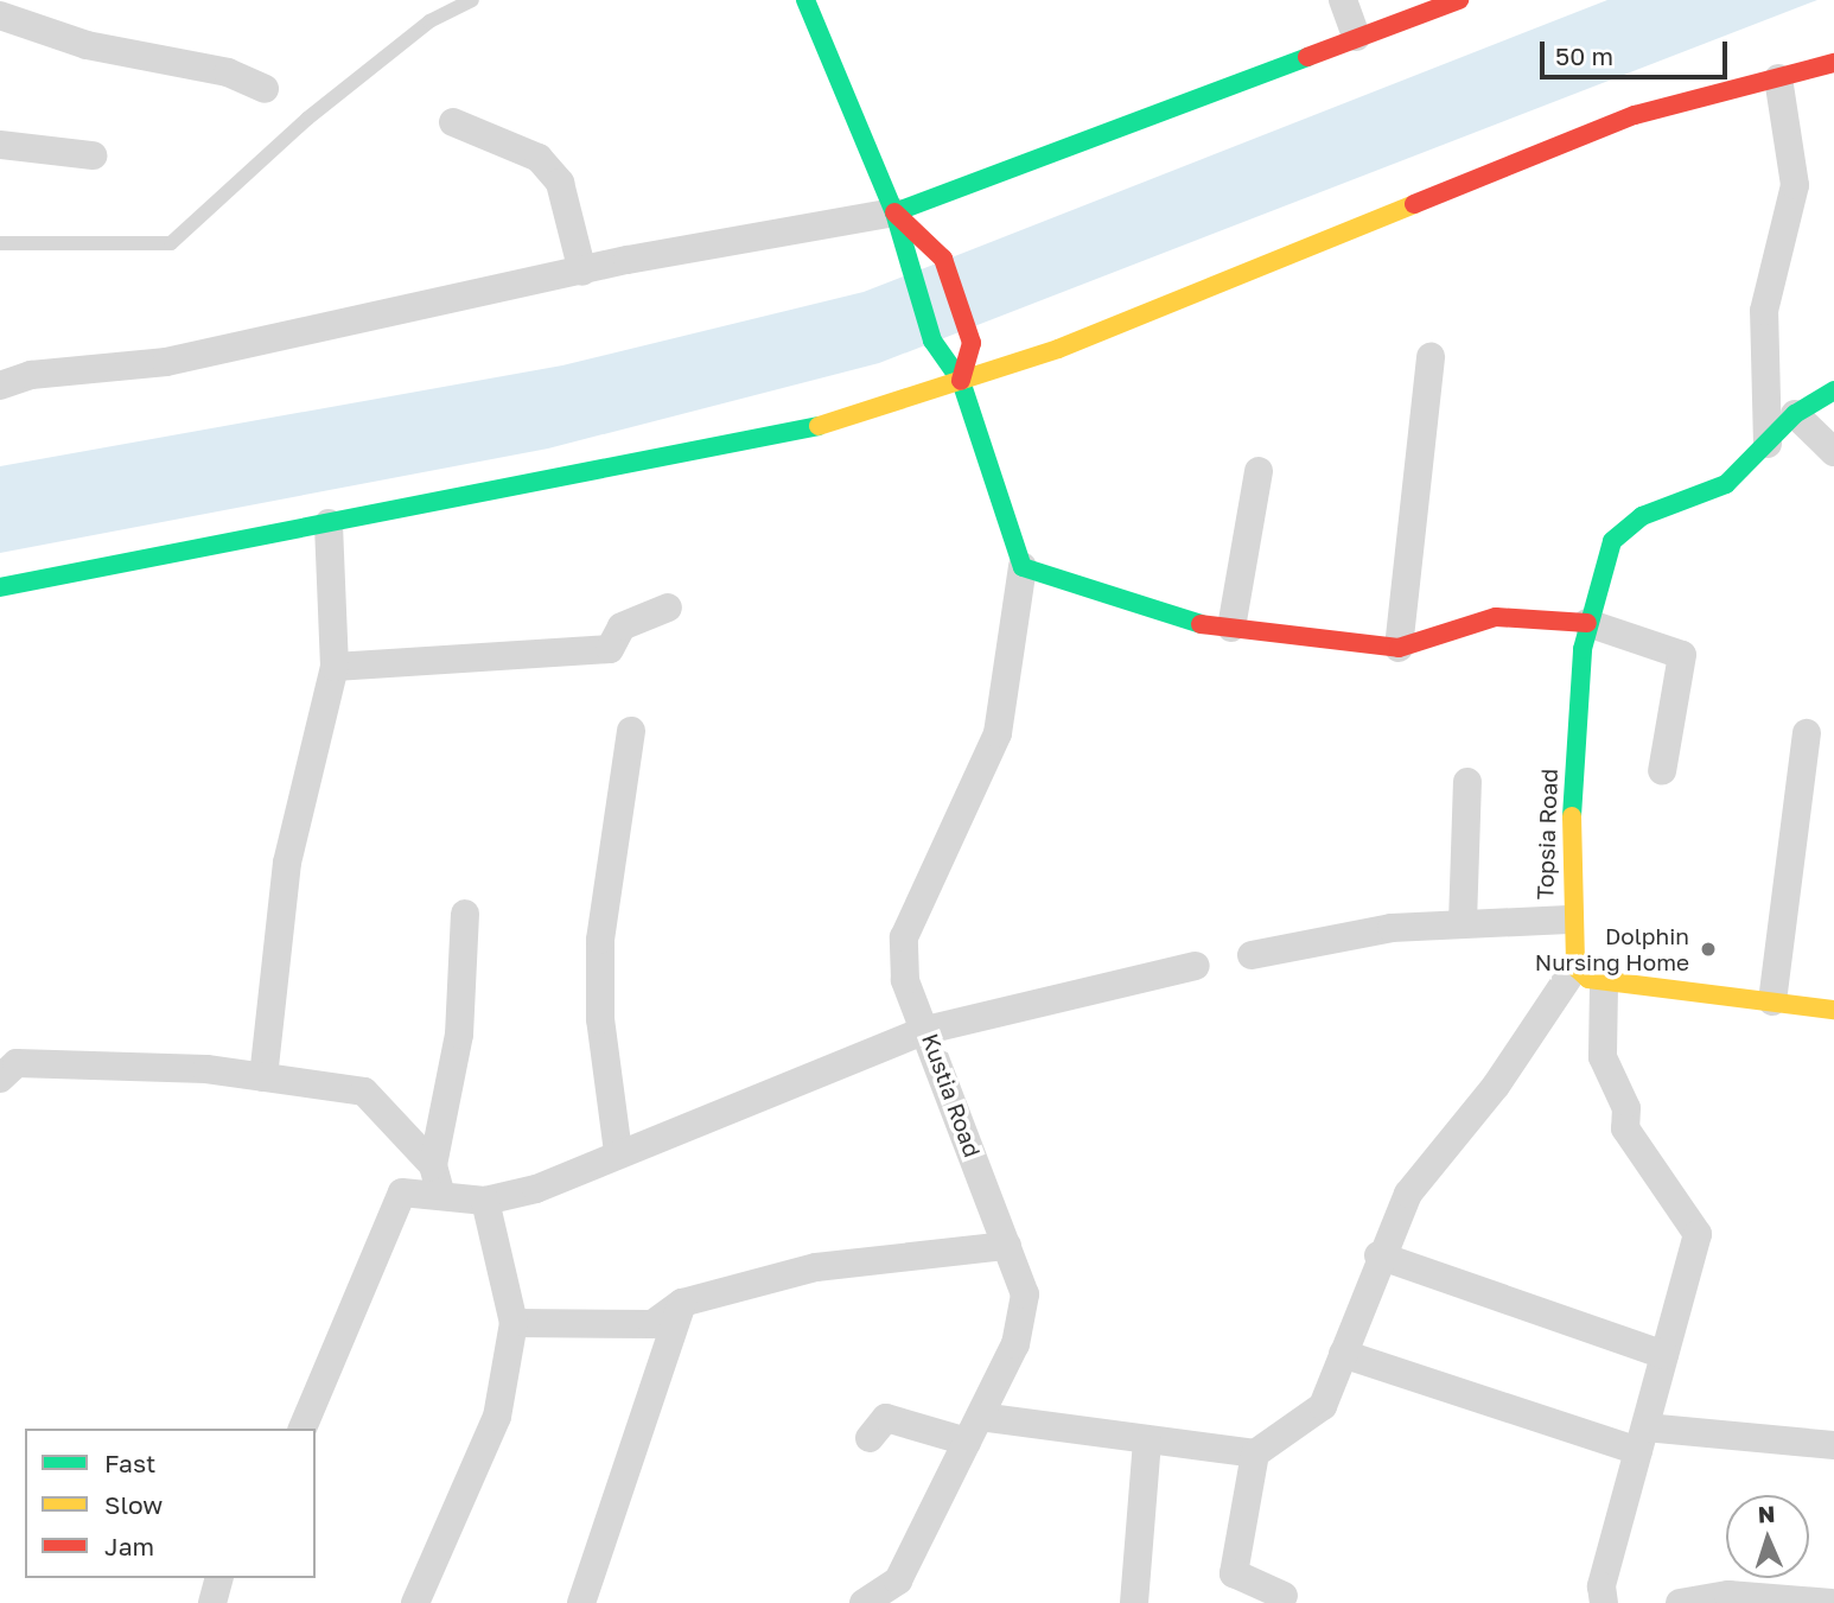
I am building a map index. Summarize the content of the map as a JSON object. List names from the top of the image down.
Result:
{
  "streets": {
    "street": ["Topsia Road", "Kustia Road"]
  },
  "places": ["Dolphin Nursing Home"],
  "legend": ["Fast", "Slow", "Jam"],
  "scale_bar": "50 m",
  "north": "top"
}
